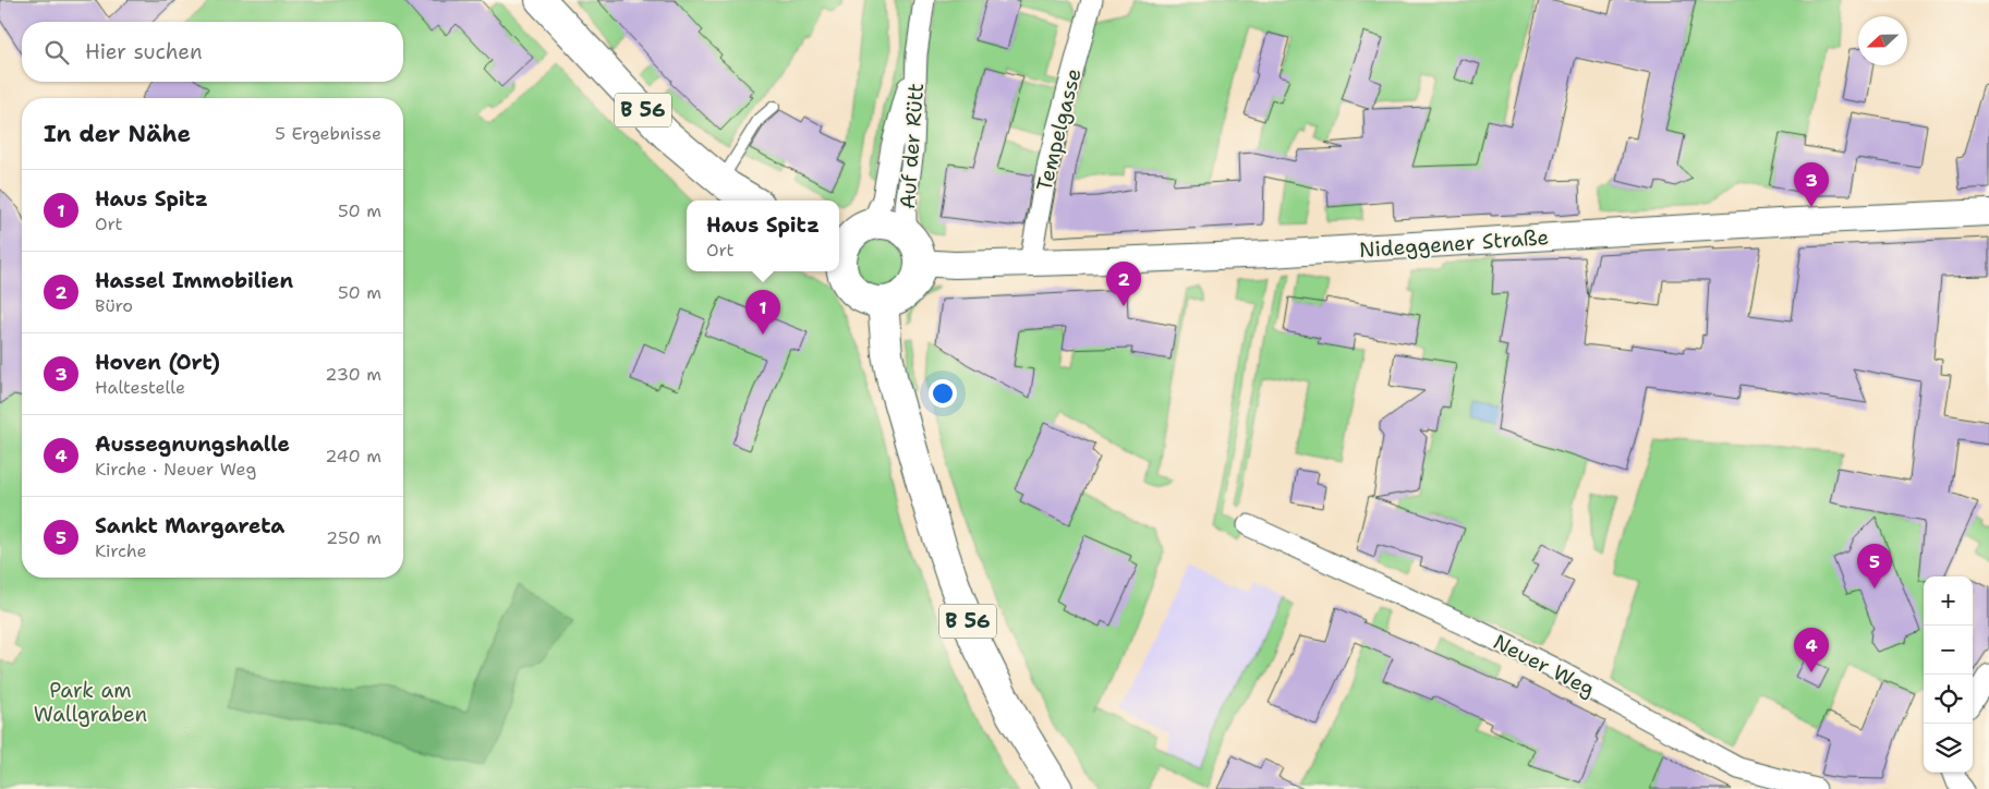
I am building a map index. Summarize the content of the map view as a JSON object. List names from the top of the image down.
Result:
{
  "streets": {
    "main road": ["B 56"],
    "street": [
      "Tempelgasse",
      "Auf der Rütt",
      "Nideggener Straße",
      "Neuer Weg"
    ]
  },
  "crossings": [
    ["B 56", "Auf der Rütt"],
    ["B 56", "Nideggener Straße"],
    ["Tempelgasse", "Nideggener Straße"],
    ["Auf der Rütt", "Nideggener Straße"]
  ],
  "parks": ["Park am Wallgraben"],
  "north": "left",
  "page": {
    "search": "Hier suchen",
    "heading": ["In der Nähe", "5 Ergebnisse"],
    "pins": [
      "3",
      "2",
      "1",
      "5",
      "4"
    ],
    "list": [
      {
        "mark": "1",
        "name": "Haus Spitz",
        "note": "Ort",
        "value": "50 m"
      },
      {
        "mark": "2",
        "name": "Hassel Immobilien",
        "note": "Büro",
        "value": "50 m"
      },
      {
        "mark": "3",
        "name": "Hoven (Ort)",
        "note": "Haltestelle",
        "value": "230 m"
      },
      {
        "mark": "4",
        "name": "Aussegnungshalle",
        "note": "Kirche · Neuer Weg",
        "value": "240 m"
      },
      {
        "mark": "5",
        "name": "Sankt Margareta",
        "note": "Kirche",
        "value": "250 m"
      }
    ],
    "popup": ["Haus Spitz", "Ort"],
    "map_buttons": ["+", "−"]
  }
}
